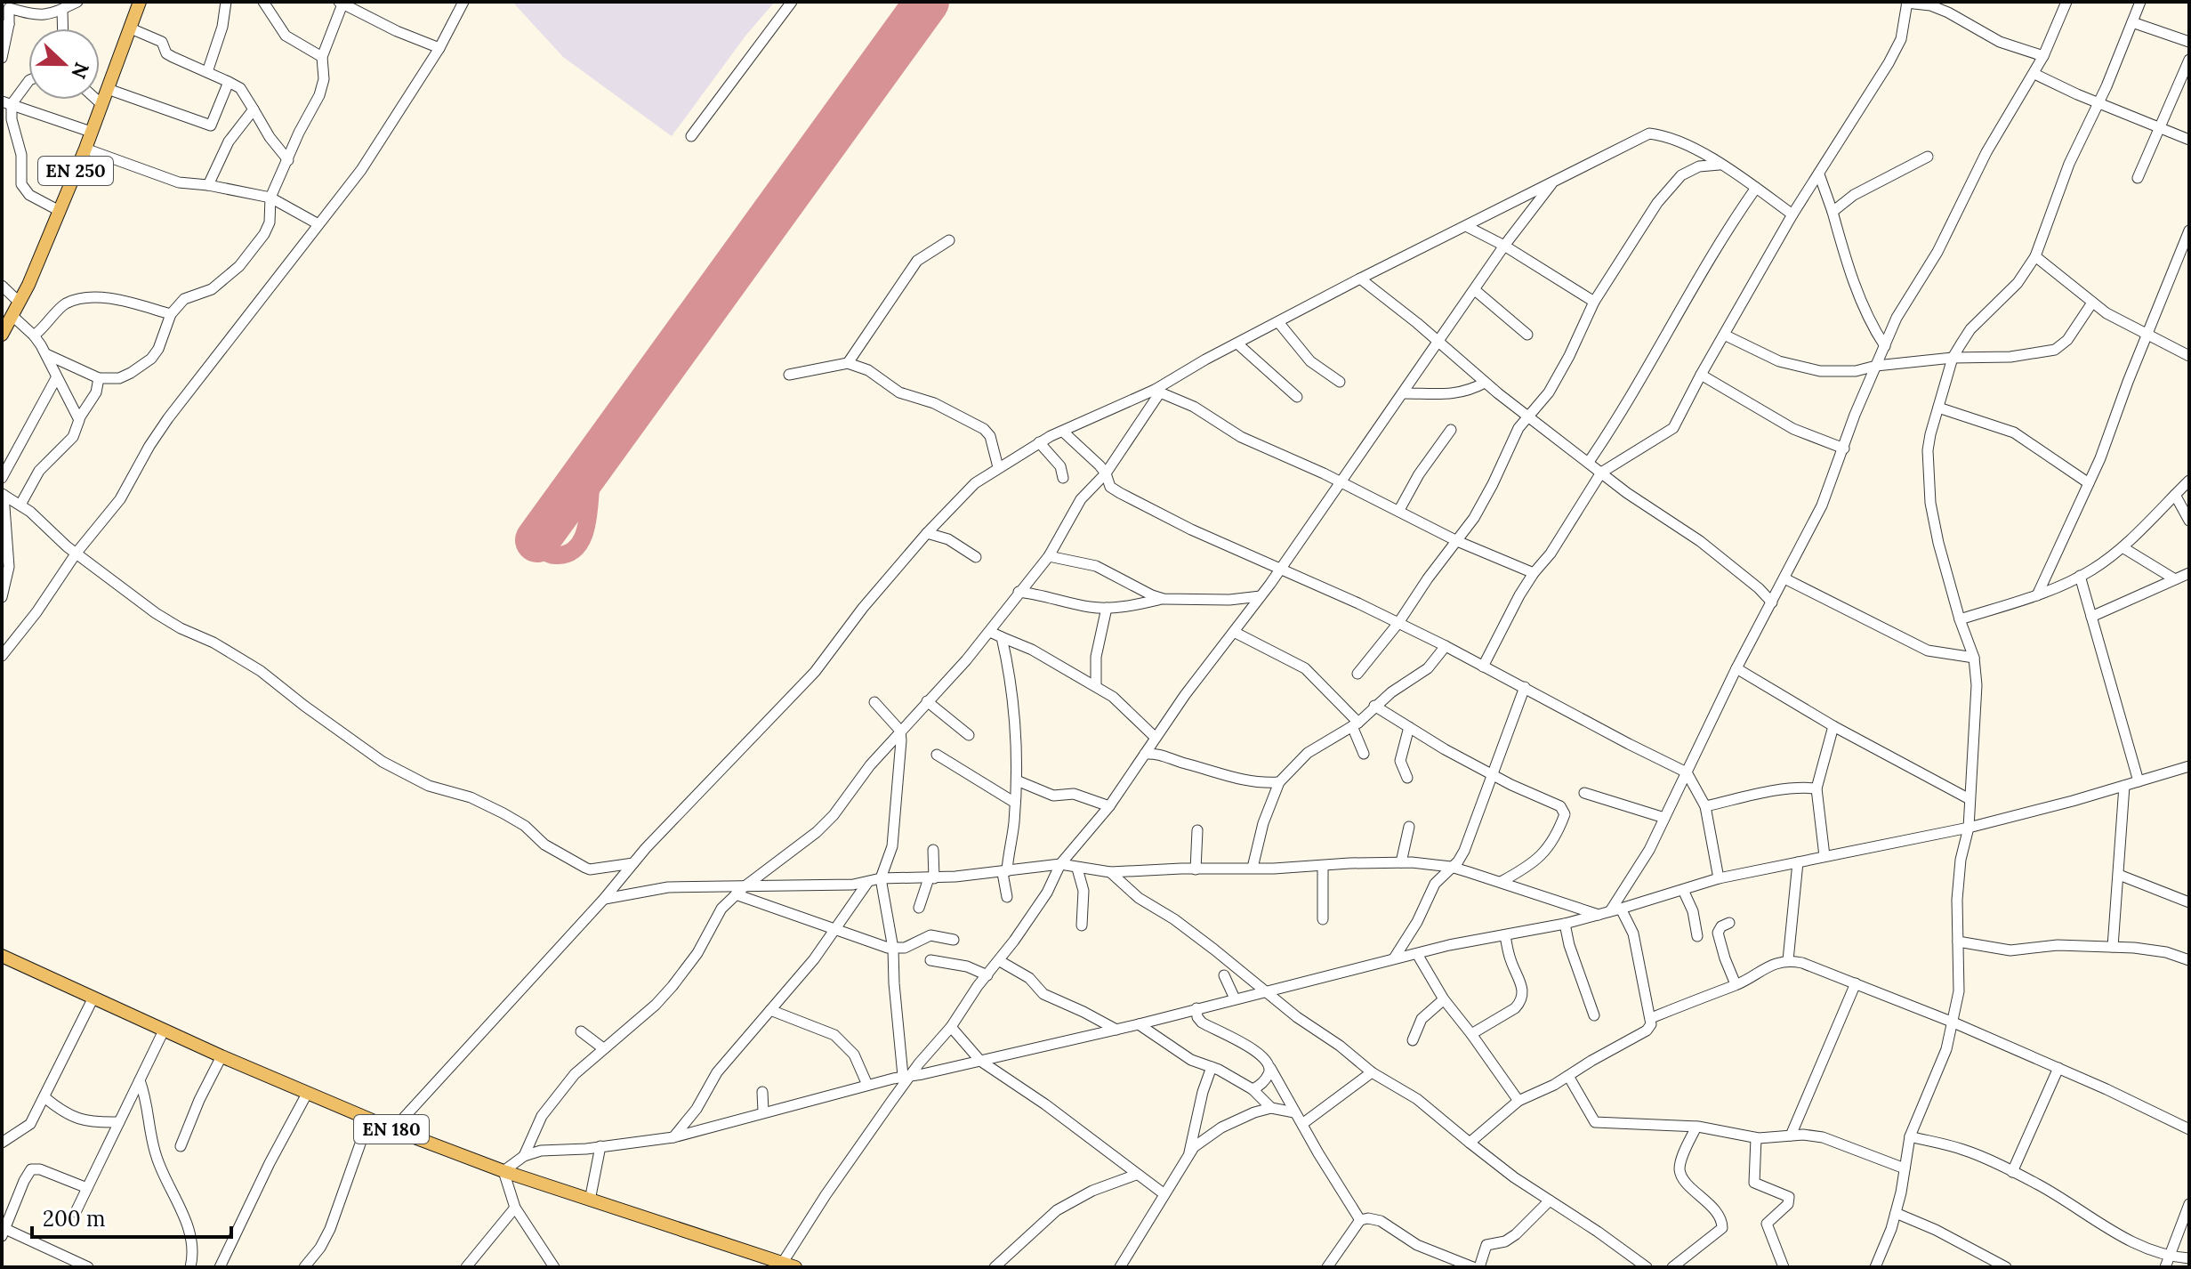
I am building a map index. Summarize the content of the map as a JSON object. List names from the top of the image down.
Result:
{
  "streets": {
    "main road": ["EN 250", "EN 180"]
  },
  "scale_bar": "200 m",
  "north": "right"
}
